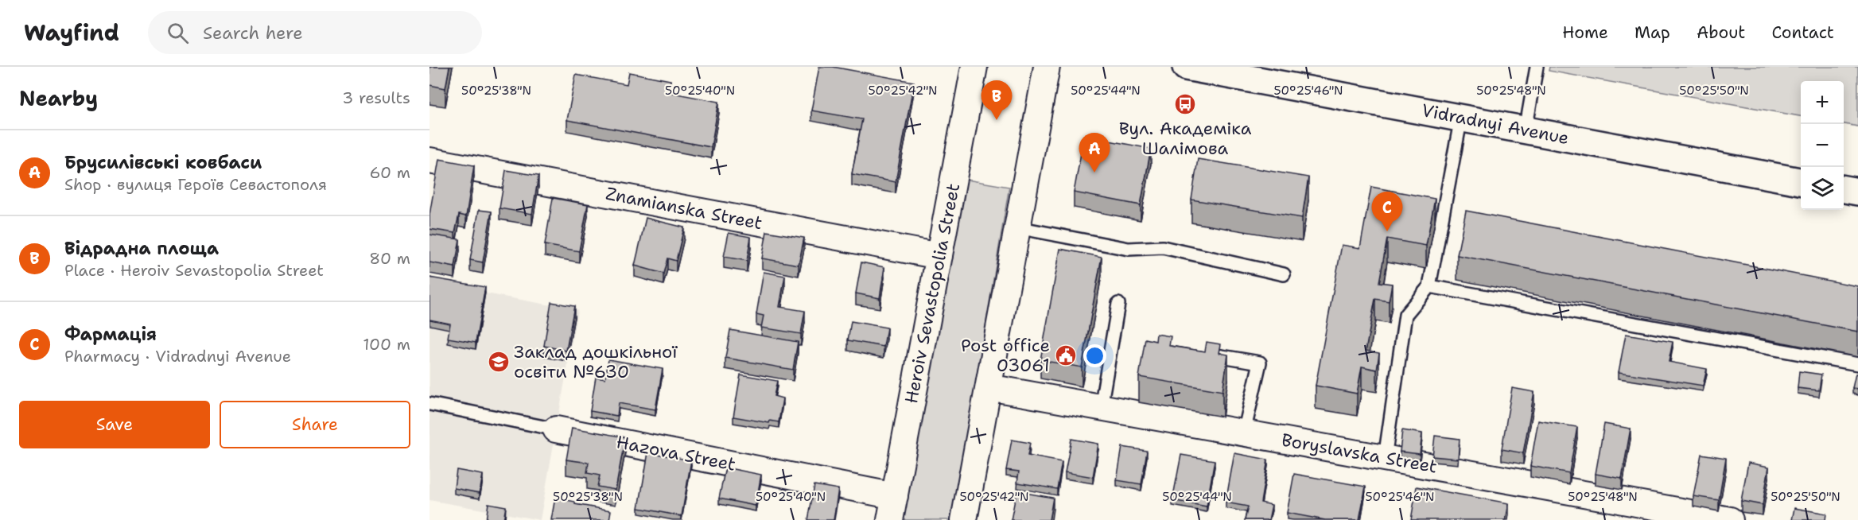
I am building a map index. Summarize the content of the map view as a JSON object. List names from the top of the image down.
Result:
{
  "streets": {
    "main road": ["Vidradnyi Avenue"],
    "street": [
      "Znamianska Street",
      "Heroiv Sevastopolia Street",
      "Hazova Street",
      "Boryslavska Street"
    ]
  },
  "crossings": [
    ["Znamianska Street", "Heroiv Sevastopolia Street"],
    ["Heroiv Sevastopolia Street", "Hazova Street"]
  ],
  "places": {
    "bus stop": ["Вул. Академіка Шалімова"],
    "public building": ["Post office 03061"],
    "school or university": ["Заклад дошкільної освіти №630"]
  },
  "page": {
    "header": "Wayfind",
    "search": "Search here",
    "nav": [
      "Home",
      "Map",
      "About",
      "Contact"
    ],
    "heading": ["Nearby", "3 results"],
    "pins": ["B", "A", "C"],
    "map_buttons": ["+", "−"],
    "list": [
      {
        "mark": "A",
        "name": "Брусилівські ковбаси",
        "note": "Shop · вулиця Героїв Севастополя",
        "value": "60 m"
      },
      {
        "mark": "B",
        "name": "Відрадна площа",
        "note": "Place · Heroiv Sevastopolia Street",
        "value": "80 m"
      },
      {
        "mark": "C",
        "name": "Фармація",
        "note": "Pharmacy · Vidradnyi Avenue",
        "value": "100 m"
      }
    ],
    "buttons": ["Save", "Share"]
  },
  "coordinates": [
    "50°25'38\"N",
    "50°25'40\"N",
    "50°25'42\"N",
    "50°25'44\"N",
    "50°25'46\"N",
    "50°25'48\"N",
    "50°25'50\"N"
  ]
}
